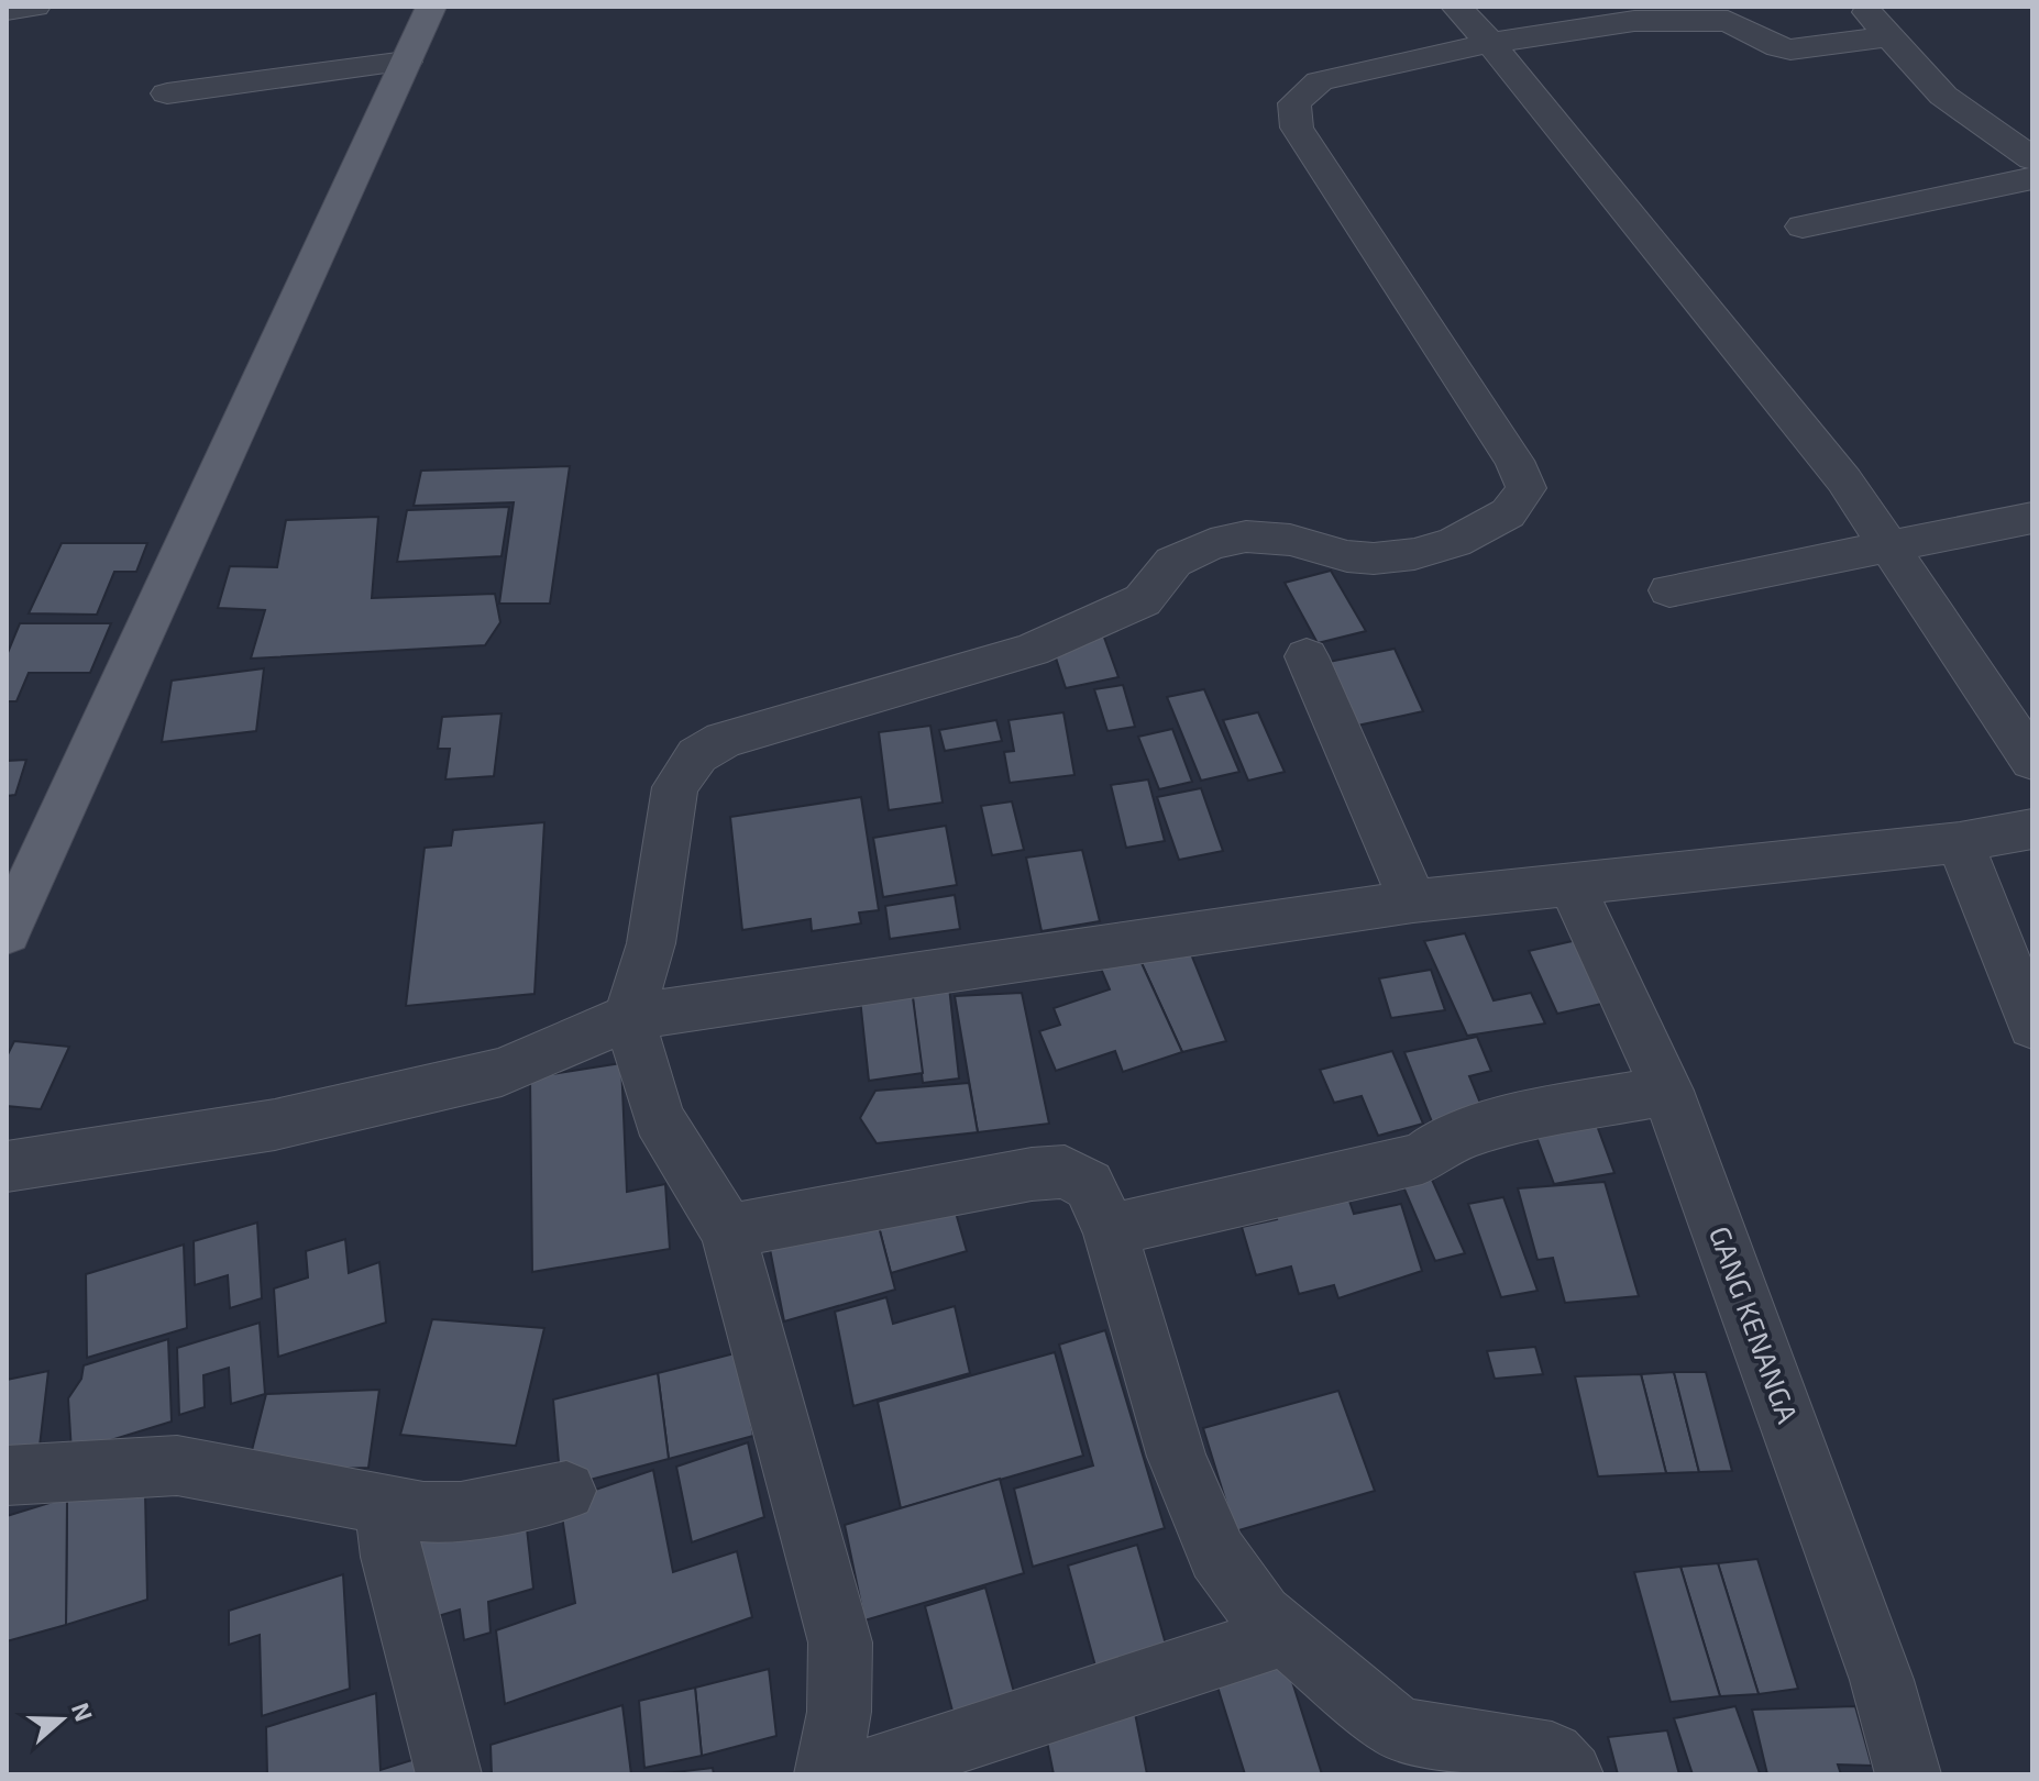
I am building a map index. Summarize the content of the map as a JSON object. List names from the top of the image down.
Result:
{
  "streets": {
    "street": ["GANG KENANGA"]
  },
  "north": "right"
}
